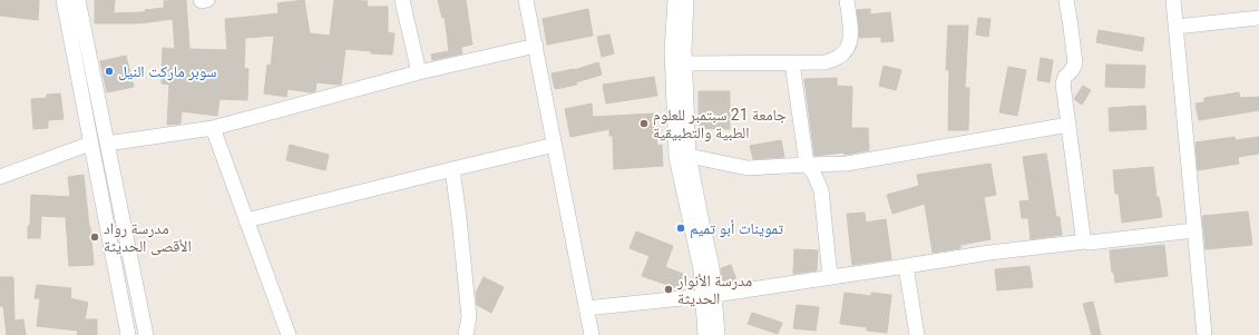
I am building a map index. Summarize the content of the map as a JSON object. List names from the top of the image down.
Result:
{
  "places": [
    "سوبر ماركت النيل",
    "جامعة 21 سبتمبر للعلوم الطبية والتطبيقية",
    "تموينات أبو تميم",
    "مدرسة رواد الأقصى الحديثة",
    "مدرسة الأنوار الحديثة"
  ]
}
